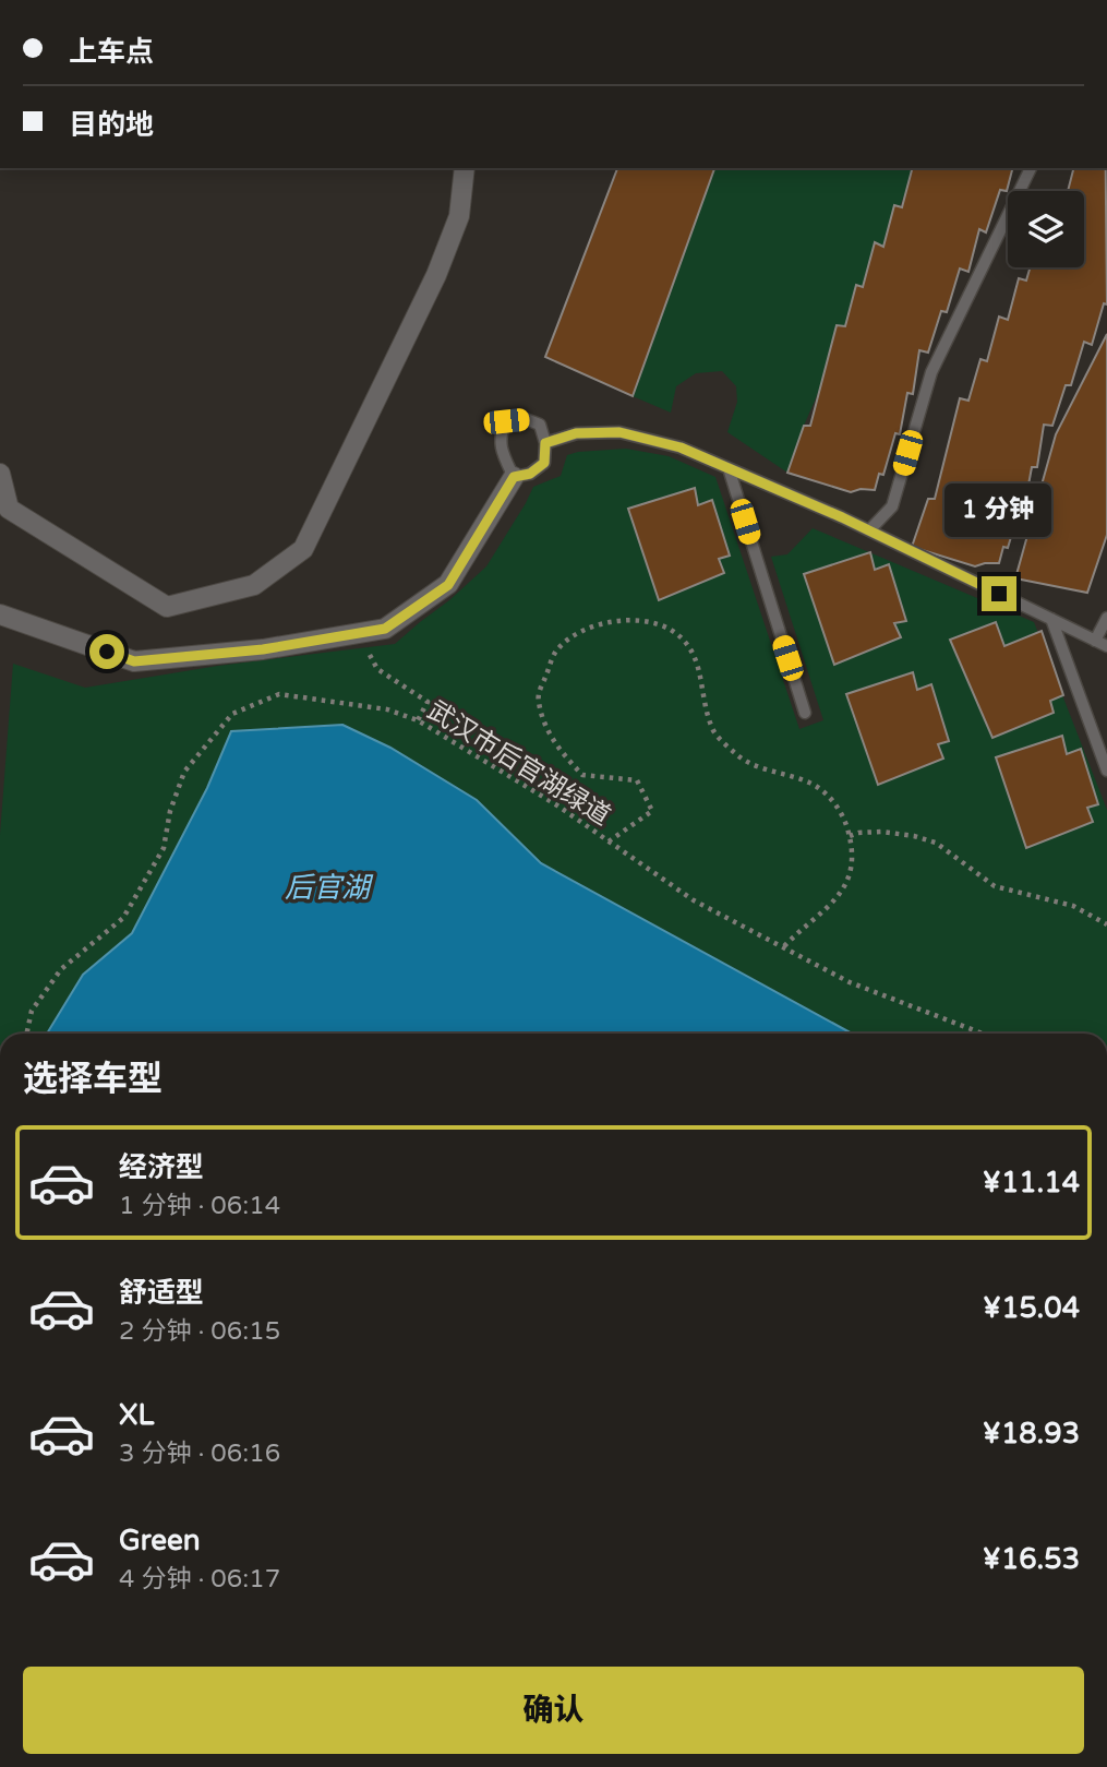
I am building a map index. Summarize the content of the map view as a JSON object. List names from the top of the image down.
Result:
{
  "streets": {
    "path": ["武汉市后官湖绿道"]
  },
  "water": ["后官湖"],
  "page": {
    "banner": ["上车点", "目的地"],
    "bubble": "1 分钟",
    "heading": "选择车型",
    "list": [
      {
        "name": "经济型",
        "note": "1 分钟 · 06:14",
        "value": "¥11.14"
      },
      {
        "name": "舒适型",
        "note": "2 分钟 · 06:15",
        "value": "¥15.04"
      },
      {
        "name": "XL",
        "note": "3 分钟 · 06:16",
        "value": "¥18.93"
      },
      {
        "name": "Green",
        "note": "4 分钟 · 06:17",
        "value": "¥16.53"
      }
    ],
    "buttons": "确认"
  }
}
